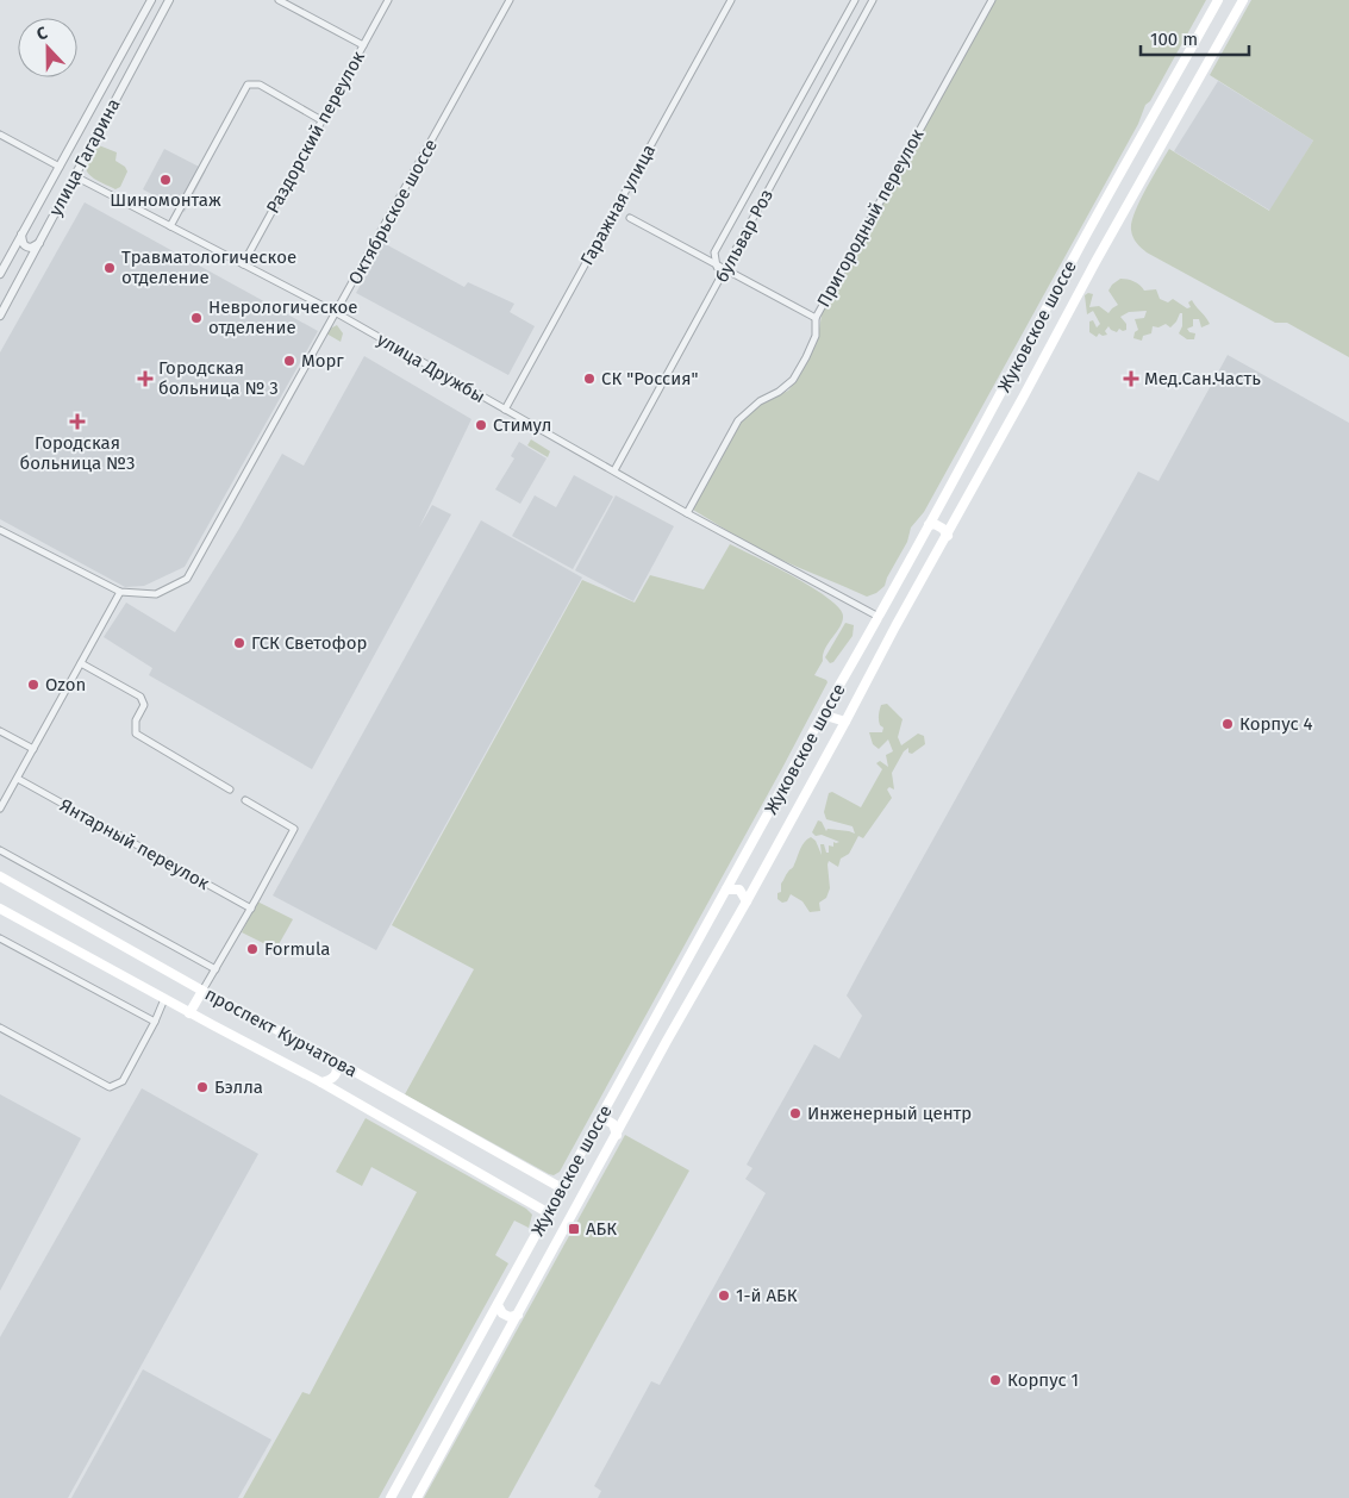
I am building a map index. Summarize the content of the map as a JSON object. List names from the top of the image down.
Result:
{
  "streets": {
    "main road": ["Жуковское шоссе", "проспект Курчатова"],
    "street": [
      "Раздорский переулок",
      "улица Гагарина",
      "Гаражная улица",
      "Октябрьское шоссе",
      "Пригородный переулок",
      "бульвар Роз",
      "улица Дружбы",
      "Янтарный переулок"
    ]
  },
  "crossings": [
    ["Раздорский переулок", "улица Дружбы"],
    ["улица Гагарина", "улица Дружбы"],
    ["Гаражная улица", "улица Дружбы"],
    ["Октябрьское шоссе", "улица Дружбы"],
    ["Пригородный переулок", "улица Дружбы"],
    ["бульвар Роз", "улица Дружбы"],
    ["Жуковское шоссе", "улица Дружбы"],
    ["Жуковское шоссе", "проспект Курчатова"]
  ],
  "places": {
    "other": [
      "Шиномонтаж",
      "Травматологическое отделение",
      "Неврологическое отделение",
      "Морг",
      "СК \"Россия\"",
      "Стимул",
      "ГСК Светофор",
      "Ozon",
      "Корпус 4",
      "Formula",
      "Бэлла",
      "Инженерный центр",
      "1-й АБК",
      "Корпус 1"
    ],
    "health": ["Городская больница № 3", "Мед.Сан.Часть", "Городская больница №3"],
    "transit": ["АБК"]
  },
  "scale_bar": "100 m",
  "north": "top"
}
